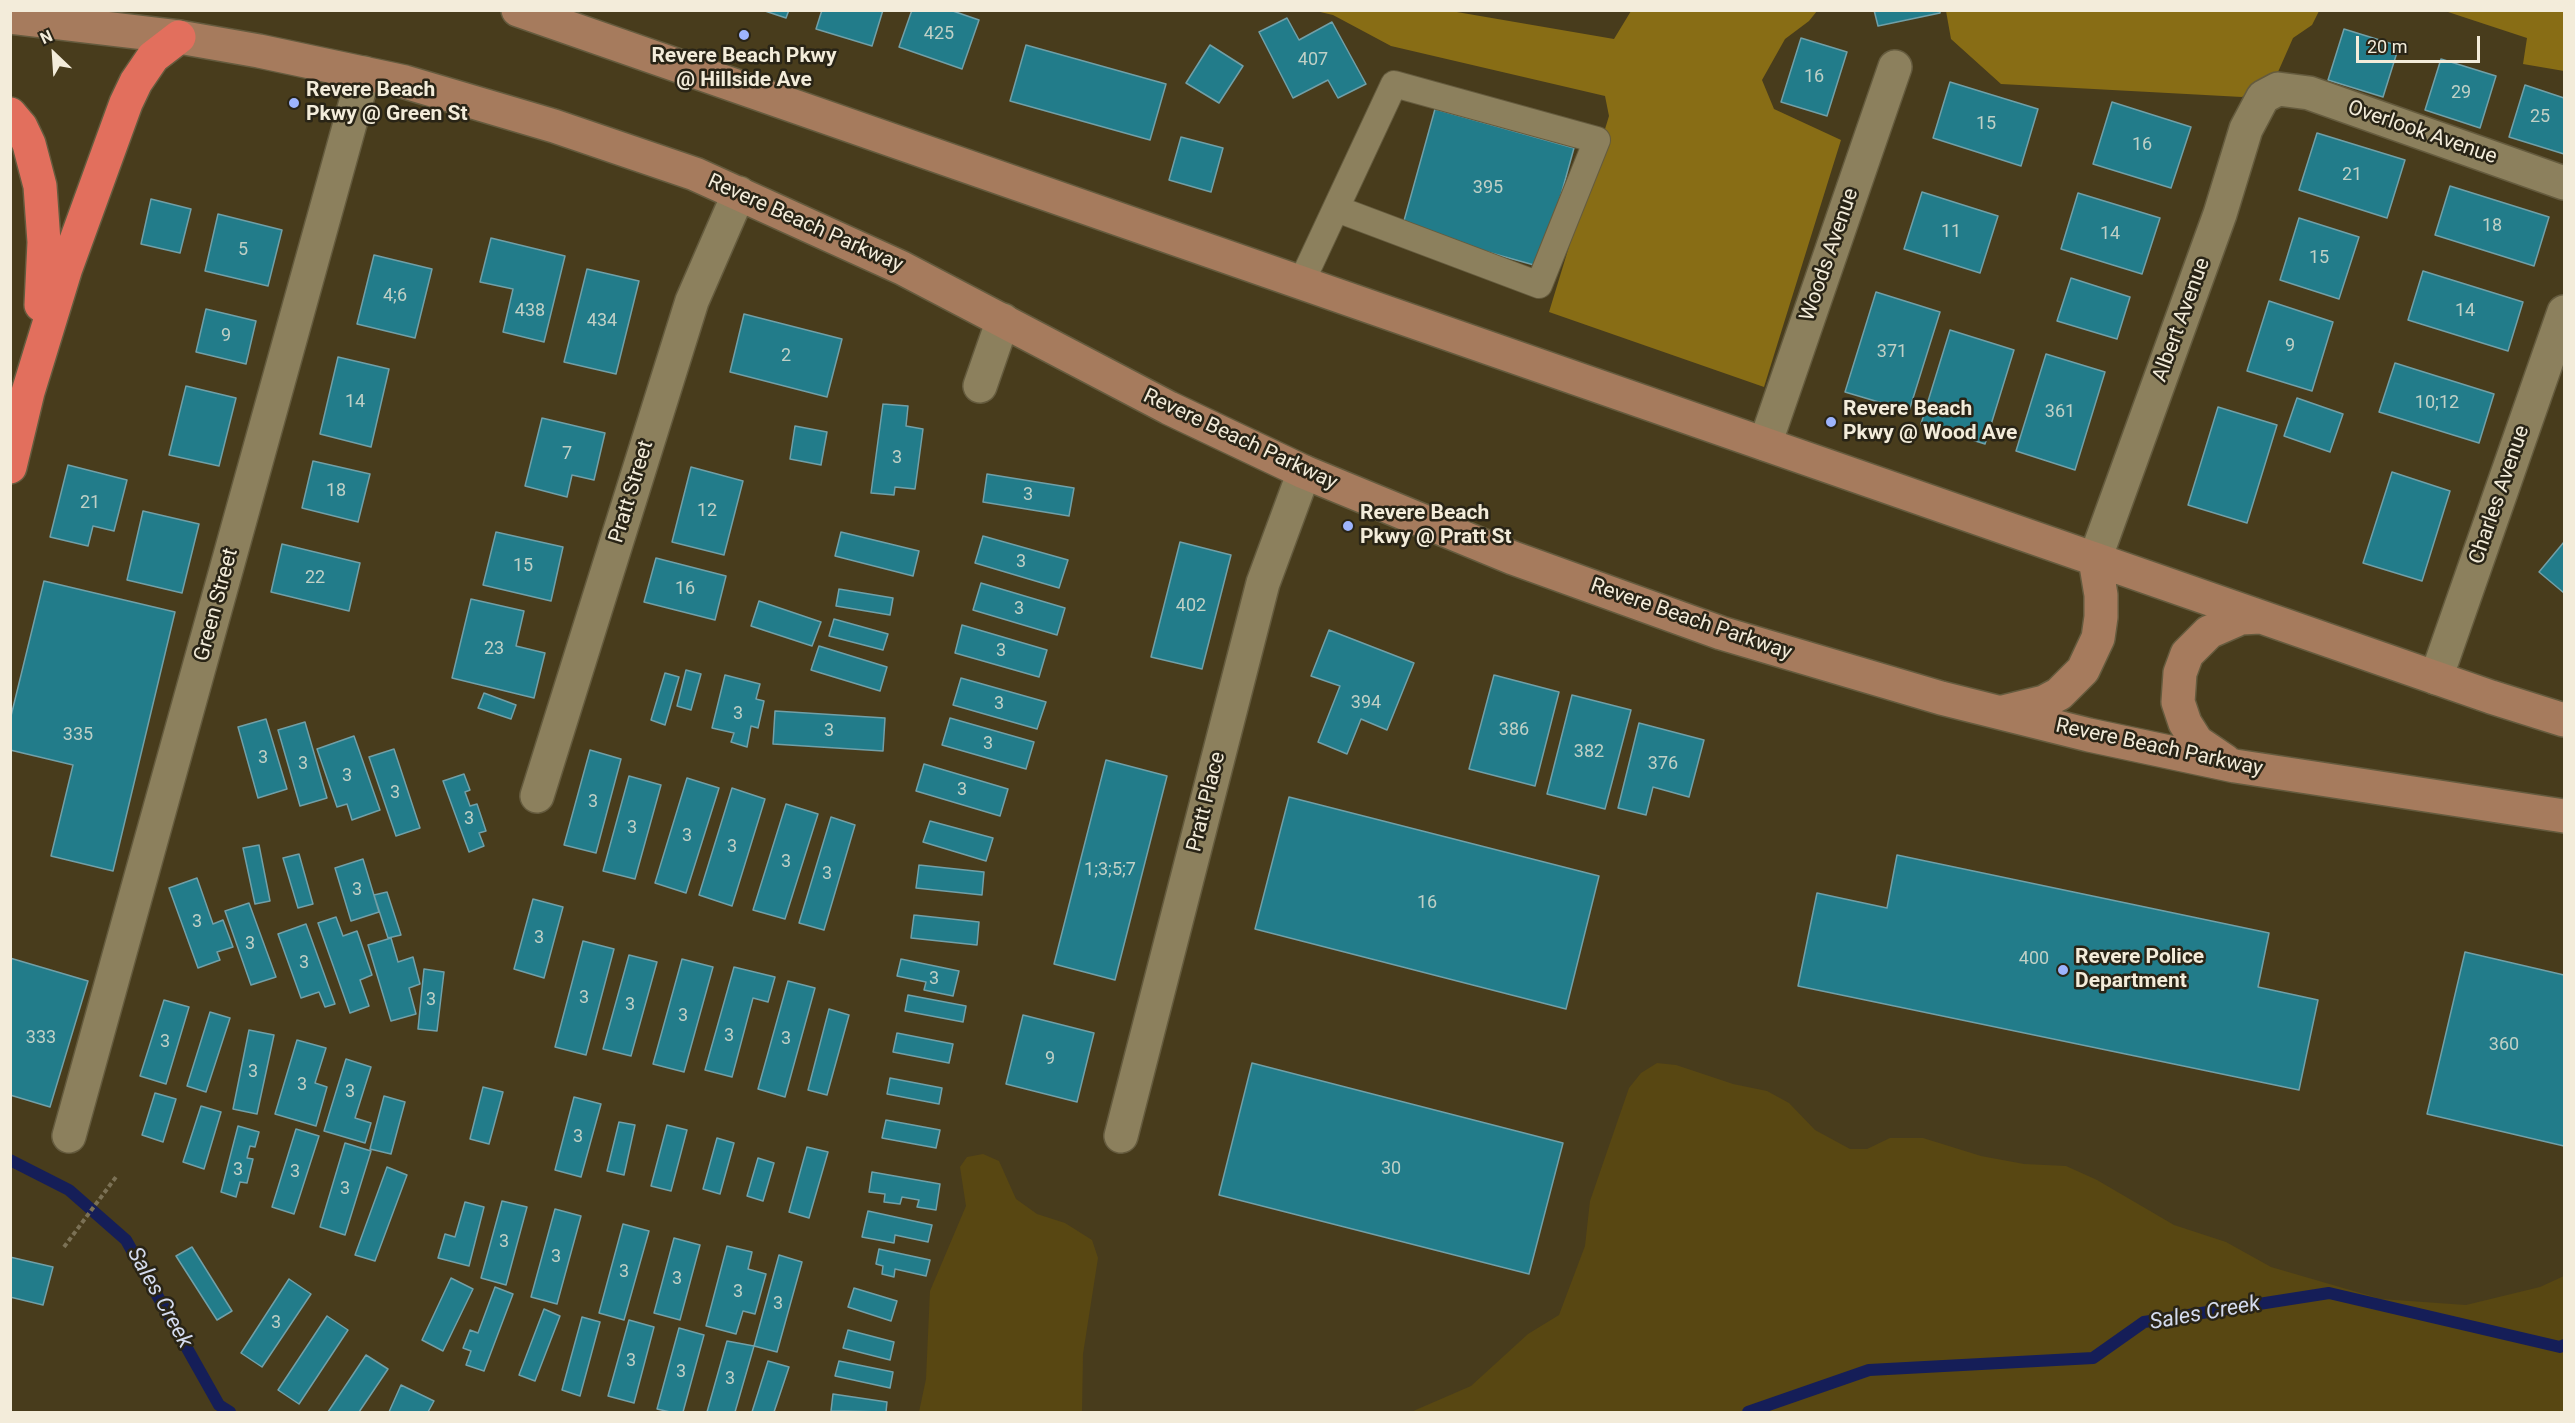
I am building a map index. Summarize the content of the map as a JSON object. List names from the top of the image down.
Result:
{
  "streets": {
    "main road": ["Revere Beach Parkway"],
    "street": [
      "Overlook Avenue",
      "Woods Avenue",
      "Albert Avenue",
      "Pratt Street",
      "Charles Avenue",
      "Green Street",
      "Pratt Place"
    ]
  },
  "crossings": [
    ["Overlook Avenue", "Albert Avenue"],
    ["Revere Beach Parkway", "Pratt Street"],
    ["Revere Beach Parkway", "Green Street"],
    ["Revere Beach Parkway", "Pratt Place"]
  ],
  "water": ["Sales Creek"],
  "places": [
    "Revere Beach Pkwy @ Hillside Ave",
    "Revere Beach Pkwy @ Green St",
    "Revere Beach Pkwy @ Wood Ave",
    "Revere Beach Pkwy @ Pratt St",
    "Revere Police Department"
  ],
  "house_numbers": [
    "425",
    "407",
    "16",
    "29",
    "25",
    "15",
    "16",
    "21",
    "395",
    "18",
    "11",
    "14",
    "5",
    "15",
    "4;6",
    "438",
    "14",
    "434",
    "9",
    "9",
    "371",
    "2",
    "14",
    "10;12",
    "361",
    "7",
    "3",
    "18",
    "3",
    "21",
    "12",
    "3",
    "15",
    "22",
    "16",
    "402",
    "3",
    "23",
    "3",
    "394",
    "3",
    "3",
    "386",
    "3",
    "335",
    "3",
    "382",
    "3",
    "3",
    "376",
    "3",
    "3",
    "3",
    "3",
    "3",
    "3",
    "3",
    "3",
    "3",
    "1;3;5;7",
    "3",
    "3",
    "16",
    "3",
    "3",
    "3",
    "400",
    "3",
    "3",
    "3",
    "3",
    "3",
    "3",
    "3",
    "333",
    "3",
    "3",
    "360",
    "9",
    "3",
    "3",
    "3",
    "3",
    "30",
    "3",
    "3",
    "3",
    "3",
    "3",
    "3",
    "3",
    "3",
    "3",
    "3",
    "3",
    "3",
    "3"
  ],
  "scale_bar": "20 m",
  "north": "top left"
}
